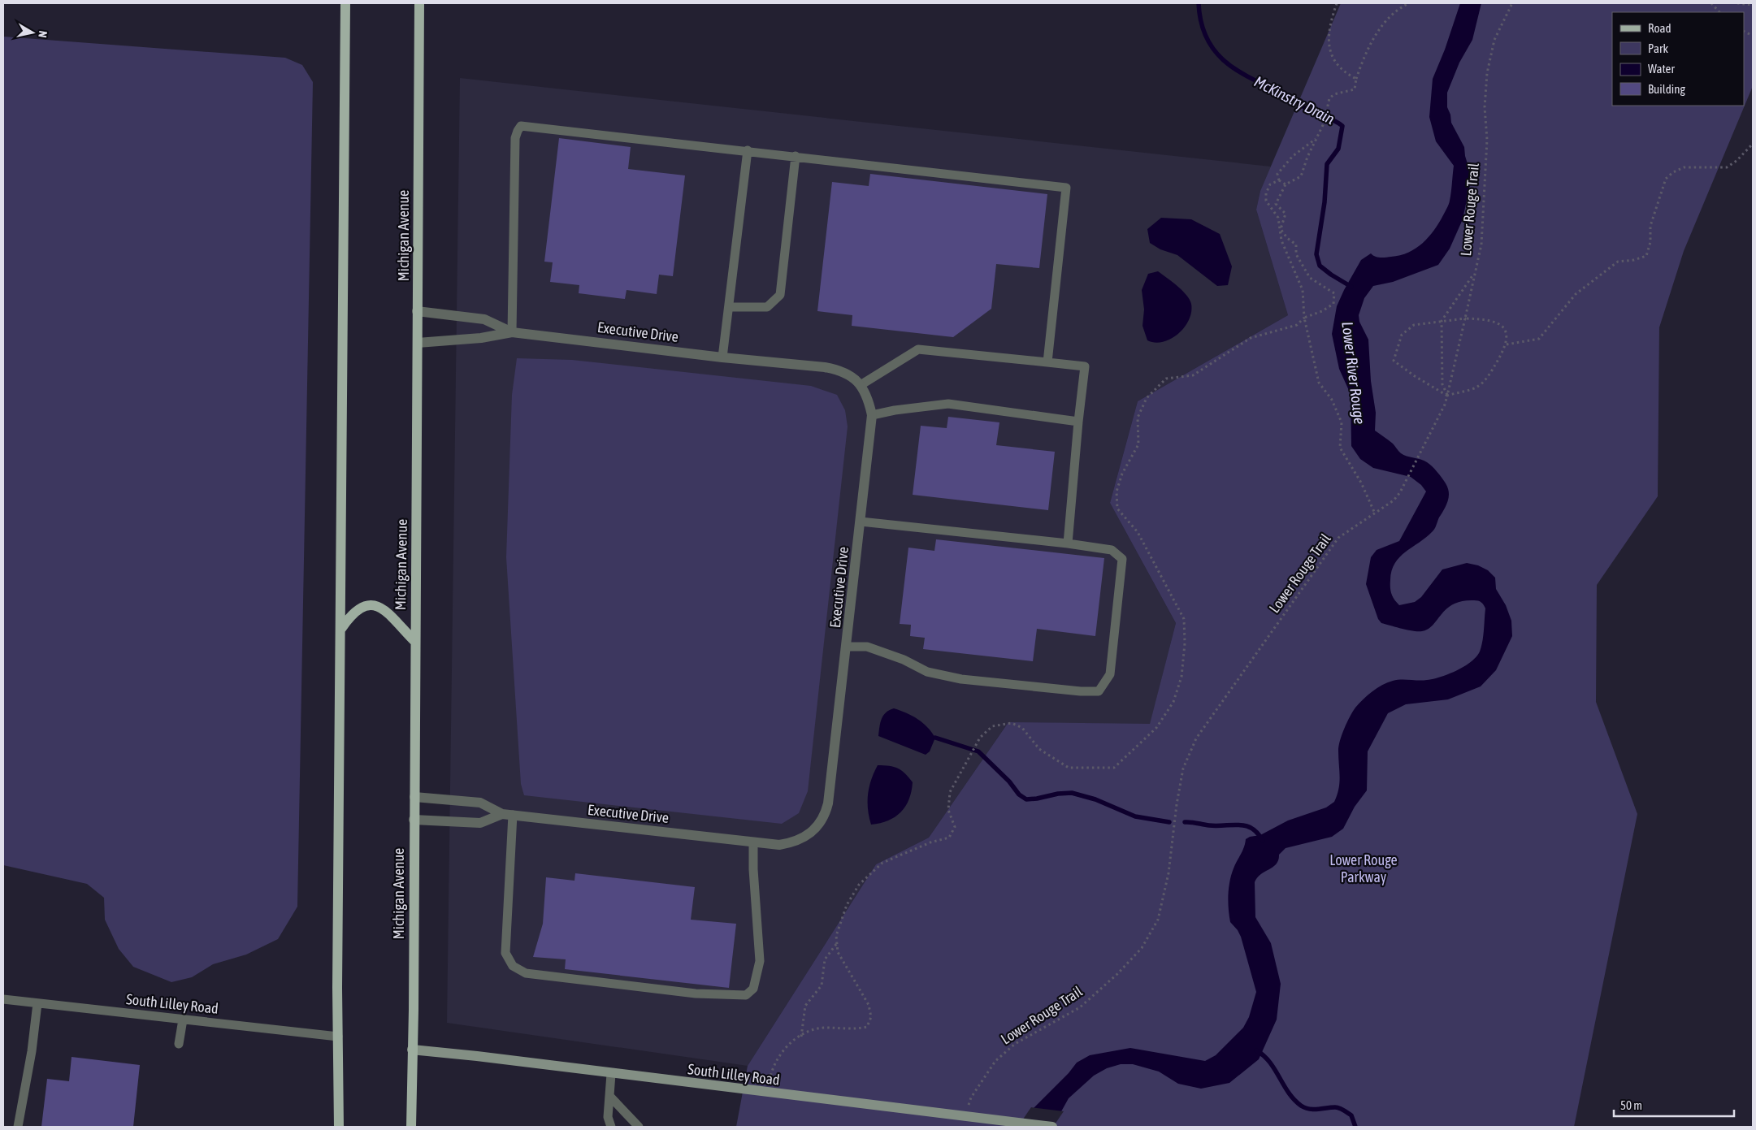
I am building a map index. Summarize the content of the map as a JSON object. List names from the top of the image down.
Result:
{
  "streets": {
    "main road": ["Michigan Avenue"],
    "street": ["Executive Drive", "South Lilley Road"],
    "path": ["Lower Rouge Trail"]
  },
  "crossings": [
    ["Michigan Avenue", "Executive Drive"],
    ["Michigan Avenue", "South Lilley Road"]
  ],
  "water": ["McKinstry Drain", "Lower River Rouge"],
  "parks": ["Lower Rouge Parkway"],
  "legend": [
    "Road",
    "Park",
    "Water",
    "Building"
  ],
  "scale_bar": "50 m",
  "north": "right"
}
